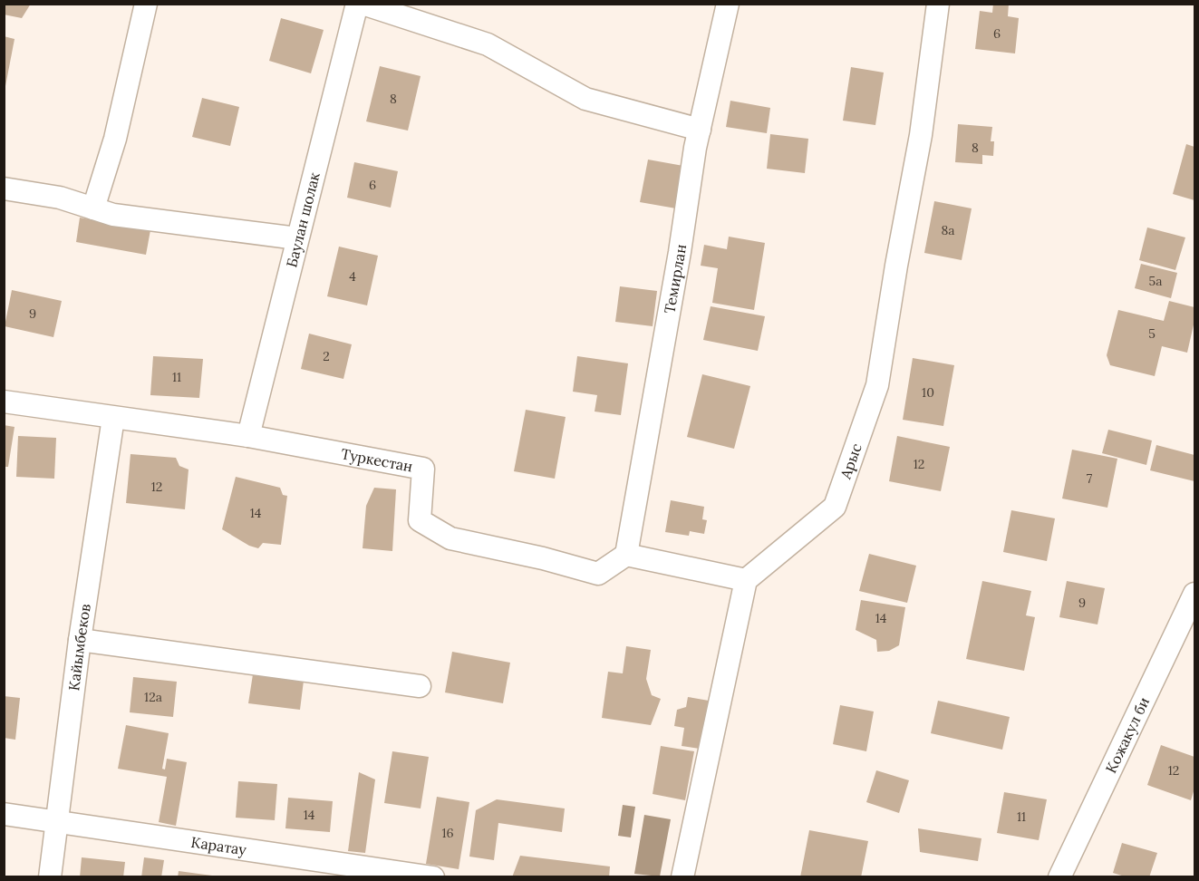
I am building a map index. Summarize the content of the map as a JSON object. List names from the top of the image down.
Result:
{
  "streets": {
    "street": [
      "Баулан шолак",
      "Темирлан",
      "Туркестан",
      "Арыс",
      "Кайымбеков",
      "Кожакул би",
      "Каратау"
    ]
  },
  "crossings": [
    ["Баулан шолак", "Туркестан"],
    ["Темирлан", "Туркестан"],
    ["Туркестан", "Кайымбеков"],
    ["Кайымбеков", "Каратау"]
  ],
  "house_numbers": [
    "6",
    "8",
    "8",
    "6",
    "8а",
    "4",
    "5а",
    "9",
    "5",
    "2",
    "11",
    "10",
    "12",
    "7",
    "12",
    "14",
    "9",
    "14",
    "12а",
    "12",
    "14",
    "11",
    "16"
  ]
}
